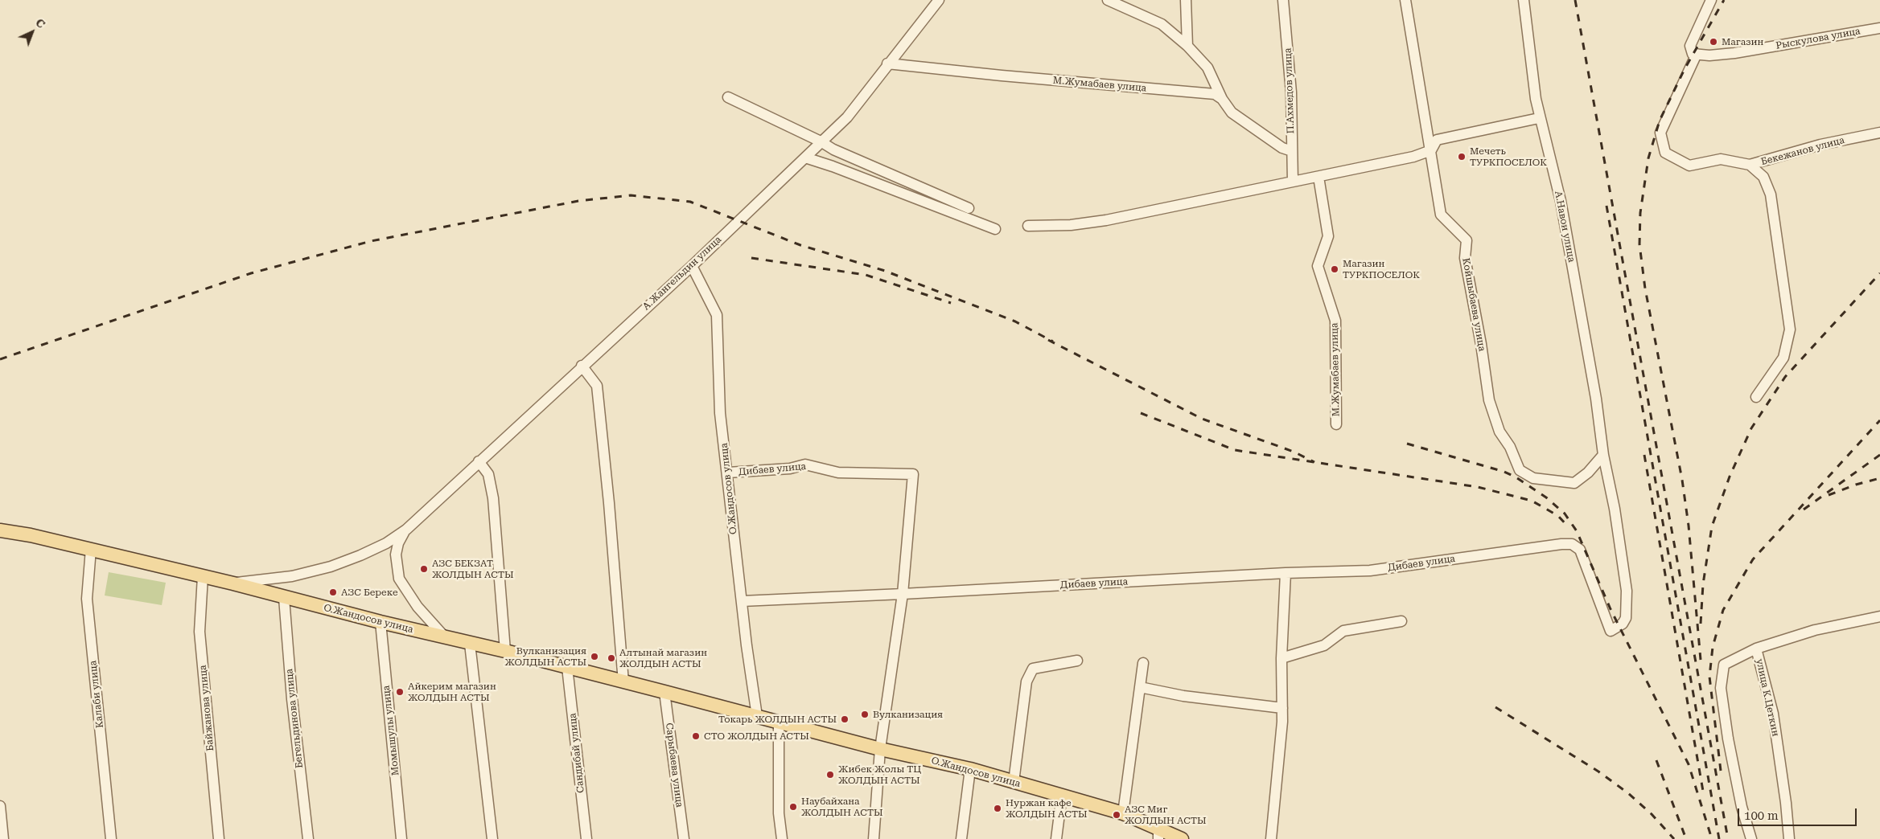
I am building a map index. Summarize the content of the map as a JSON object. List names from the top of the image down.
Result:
{
  "streets": {
    "main road": ["О.Жандосов улица"],
    "street": [
      "Рыскулова улица",
      "М.Жумабаев улица",
      "П.Ахмедов улица",
      "Бекежанов улица",
      "А.Навои улица",
      "А.Жангельдин улица",
      "Койшыбаева улица",
      "Дибаев улица",
      "Калаби улица",
      "улица К.Цеткин",
      "Байжанова улица",
      "Бегельдинова улица",
      "Момышулы улица",
      "Сандибай улица",
      "Сарыбаева улица"
    ]
  },
  "crossings": [
    ["Рыскулова улица", "Бекежанов улица"],
    ["М.Жумабаев улица", "А.Жангельдин улица"],
    ["А.Навои улица", "Койшыбаева улица"],
    ["А.Навои улица", "Дибаев улица"],
    ["А.Жангельдин улица", "О.Жандосов улица"],
    ["Дибаев улица", "О.Жандосов улица"],
    ["О.Жандосов улица", "Калаби улица"],
    ["О.Жандосов улица", "Байжанова улица"],
    ["О.Жандосов улица", "Бегельдинова улица"],
    ["О.Жандосов улица", "Момышулы улица"],
    ["О.Жандосов улица", "Сандибай улица"],
    ["О.Жандосов улица", "Сарыбаева улица"]
  ],
  "places": [
    "Магазин",
    "Мечеть ТУРКПОСЕЛОК",
    "Магазин ТУРКПОСЕЛОК",
    "АЗС БЕКЗАТ ЖОЛДЫН АСТЫ",
    "АЗС Береке",
    "Вулканизация ЖОЛДЫН АСТЫ",
    "Алтынай магазин ЖОЛДЫН АСТЫ",
    "Айкерим магазин ЖОЛДЫН АСТЫ",
    "Вулканизация",
    "Токарь ЖОЛДЫН АСТЫ",
    "СТО ЖОЛДЫН АСТЫ",
    "Жибек Жолы ТЦ ЖОЛДЫН АСТЫ",
    "Наубайхана ЖОЛДЫН АСТЫ",
    "Нуржан кафе ЖОЛДЫН АСТЫ",
    "АЗС Миг ЖОЛДЫН АСТЫ"
  ],
  "scale_bar": "100 m",
  "north": "top right"
}
